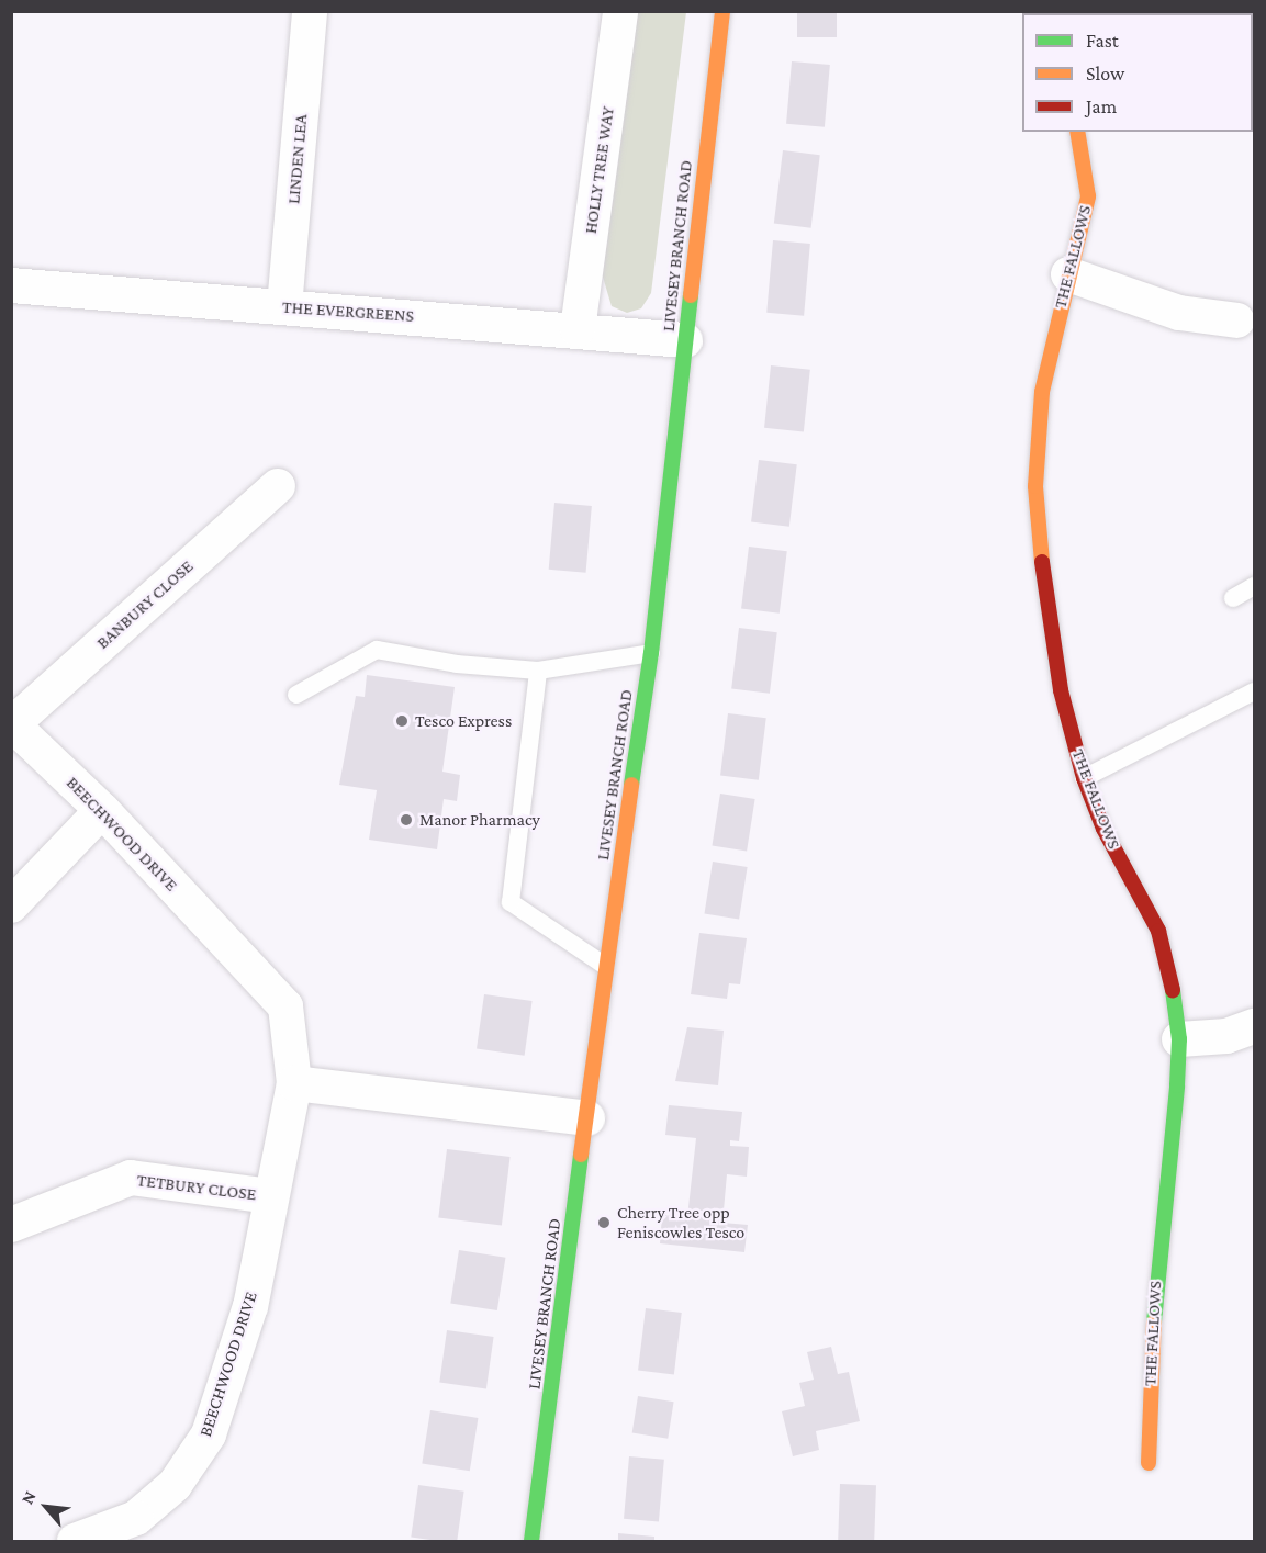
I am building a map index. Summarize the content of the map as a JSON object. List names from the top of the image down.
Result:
{
  "streets": {
    "main road": ["LIVESEY BRANCH ROAD", "THE FALLOWS"],
    "street": [
      "LINDEN LEA",
      "HOLLY TREE WAY",
      "THE EVERGREENS",
      "BANBURY CLOSE",
      "BEECHWOOD DRIVE",
      "TETBURY CLOSE"
    ]
  },
  "crossings": [
    ["LINDEN LEA", "THE EVERGREENS"],
    ["HOLLY TREE WAY", "THE EVERGREENS"],
    ["LIVESEY BRANCH ROAD", "THE EVERGREENS"],
    ["BANBURY CLOSE", "BEECHWOOD DRIVE"],
    ["BEECHWOOD DRIVE", "TETBURY CLOSE"]
  ],
  "places": ["Tesco Express", "Manor Pharmacy", "Cherry Tree opp Feniscowles Tesco"],
  "legend": ["Fast", "Slow", "Jam"],
  "north": "top left"
}
